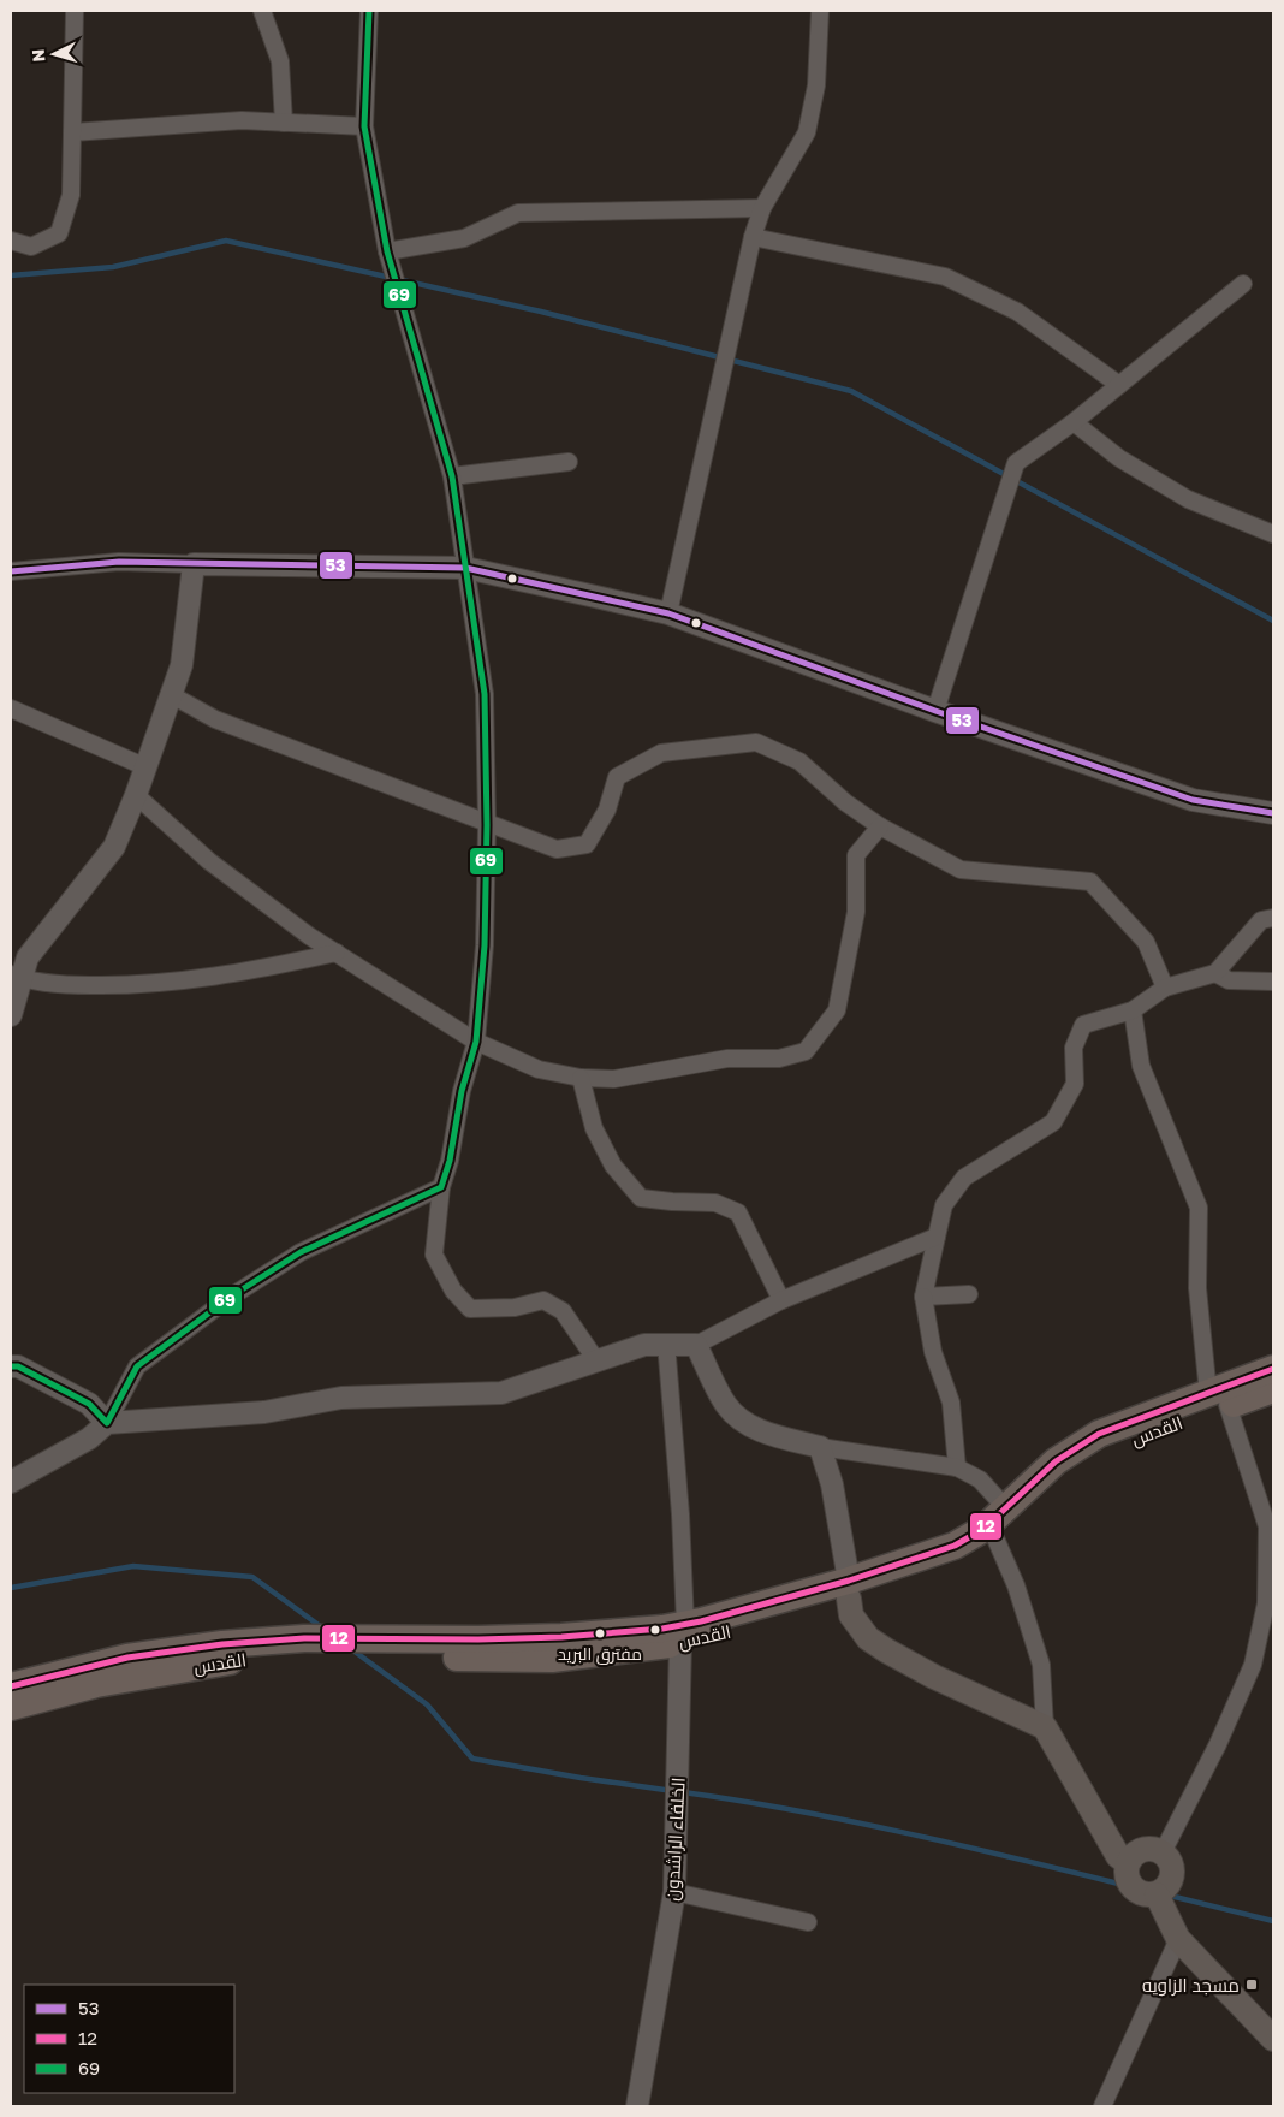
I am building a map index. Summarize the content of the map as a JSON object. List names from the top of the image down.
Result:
{
  "streets": {
    "main road": ["القدس"],
    "street": ["الخلفاء الراشدون"]
  },
  "crossings": [
    ["القدس", "الخلفاء الراشدون"]
  ],
  "places": {
    "other": ["مفترق البريد"],
    "transit": ["مسجد الزاويه"]
  },
  "lines": ["transit line 69", "transit line 53", "transit line 12"],
  "legend": ["53", "12", "69"],
  "north": "left"
}
